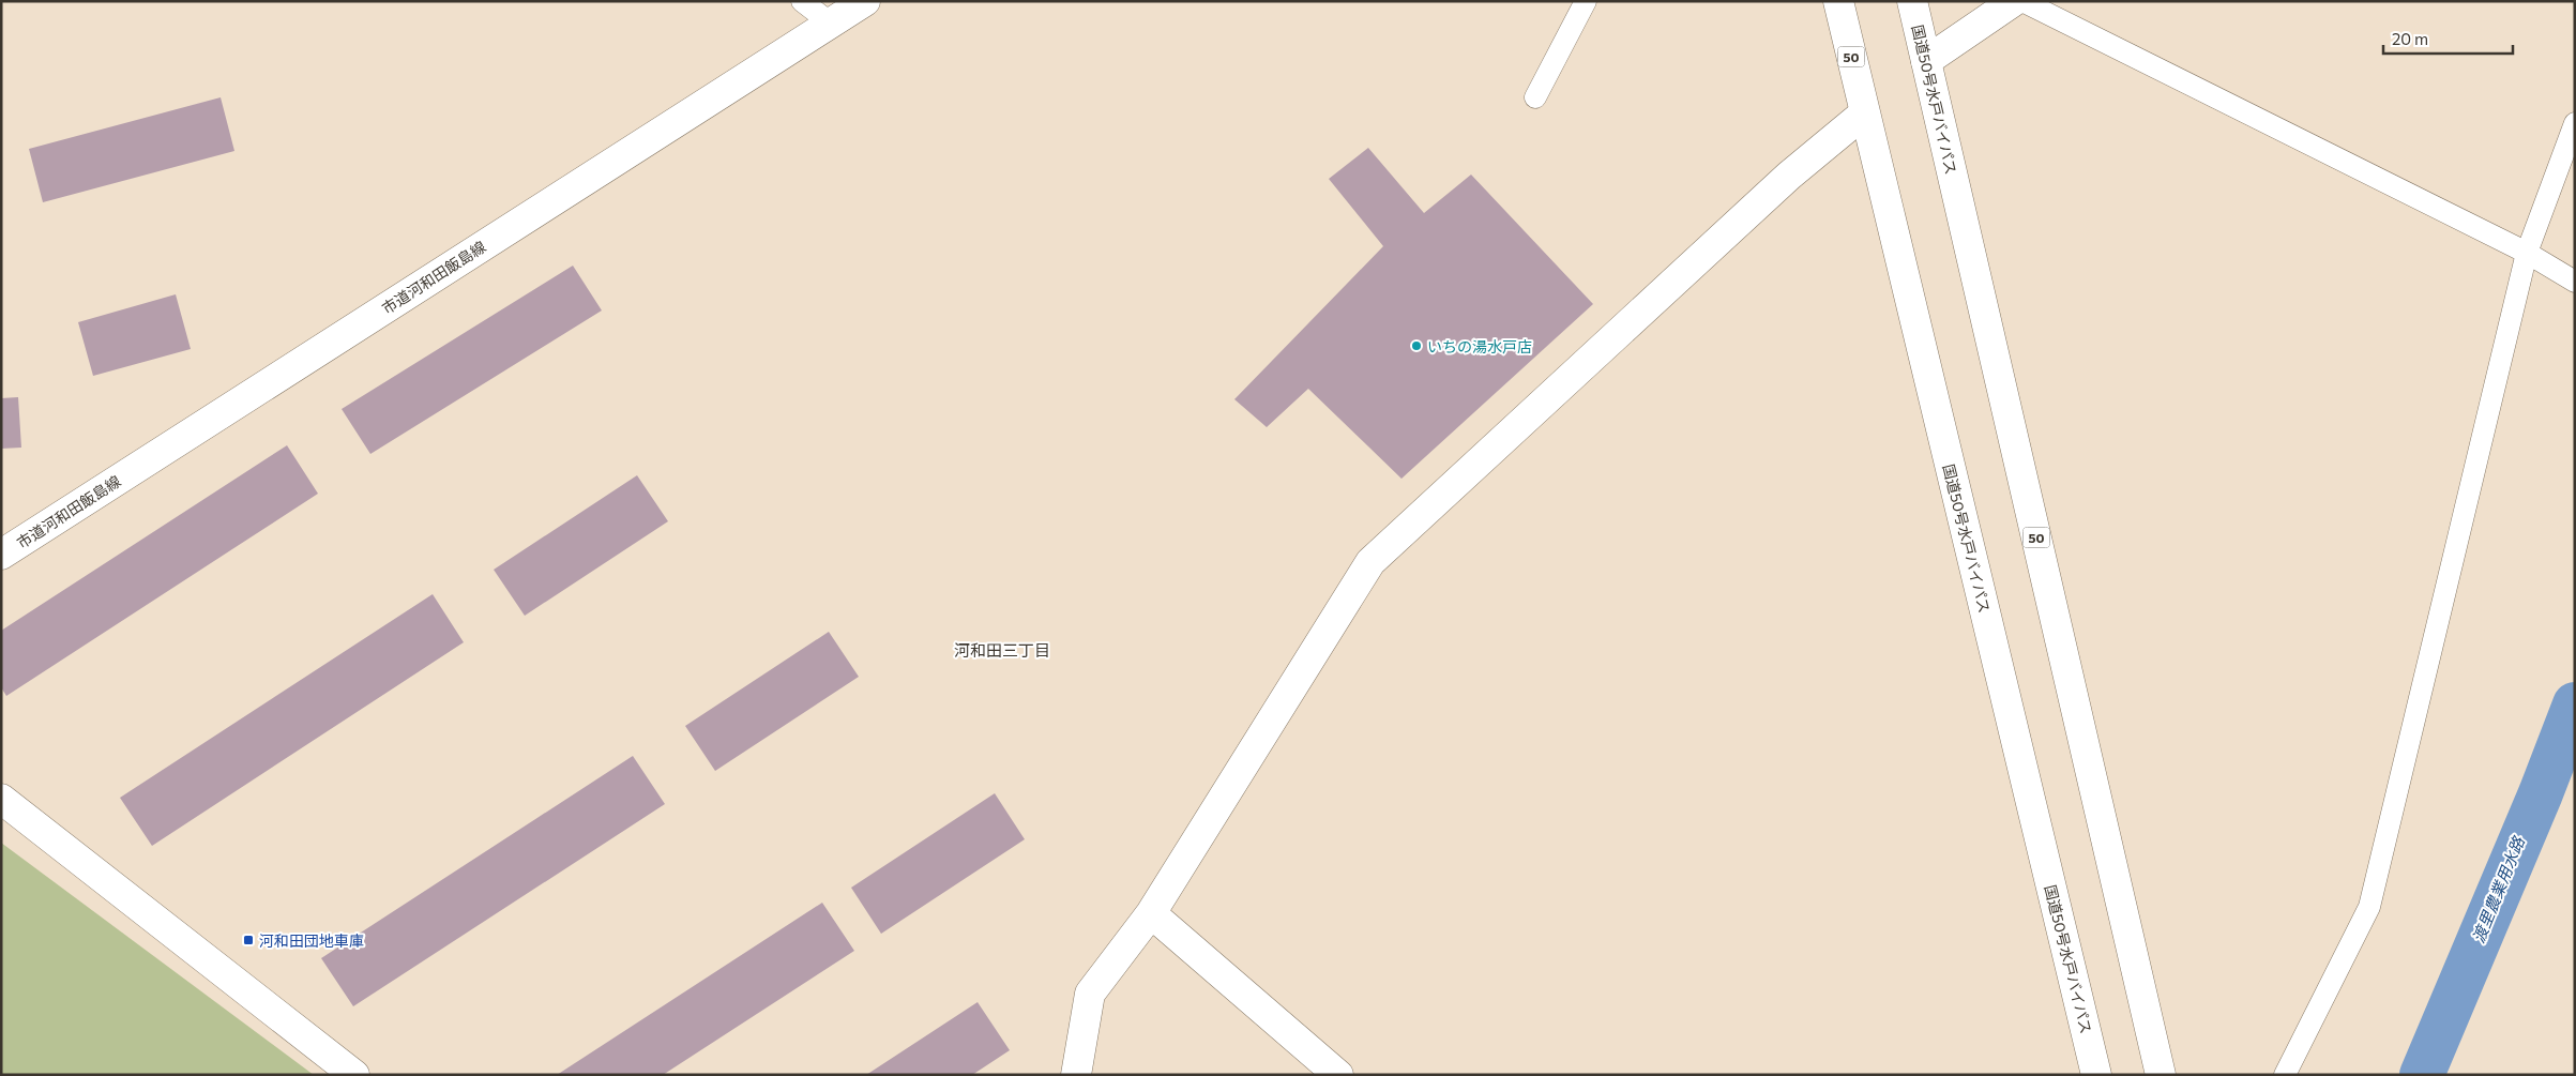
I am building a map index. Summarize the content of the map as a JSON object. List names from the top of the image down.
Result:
{
  "streets": {
    "main road": ["50", "国道50号水戸バイパス", "市道河和田飯島線"]
  },
  "districts": ["河和田三丁目"],
  "water": ["渡里農業用水路"],
  "places": {
    "other": ["いちの湯水戸店"],
    "transit": ["河和田団地車庫"]
  },
  "scale_bar": "20 m"
}
